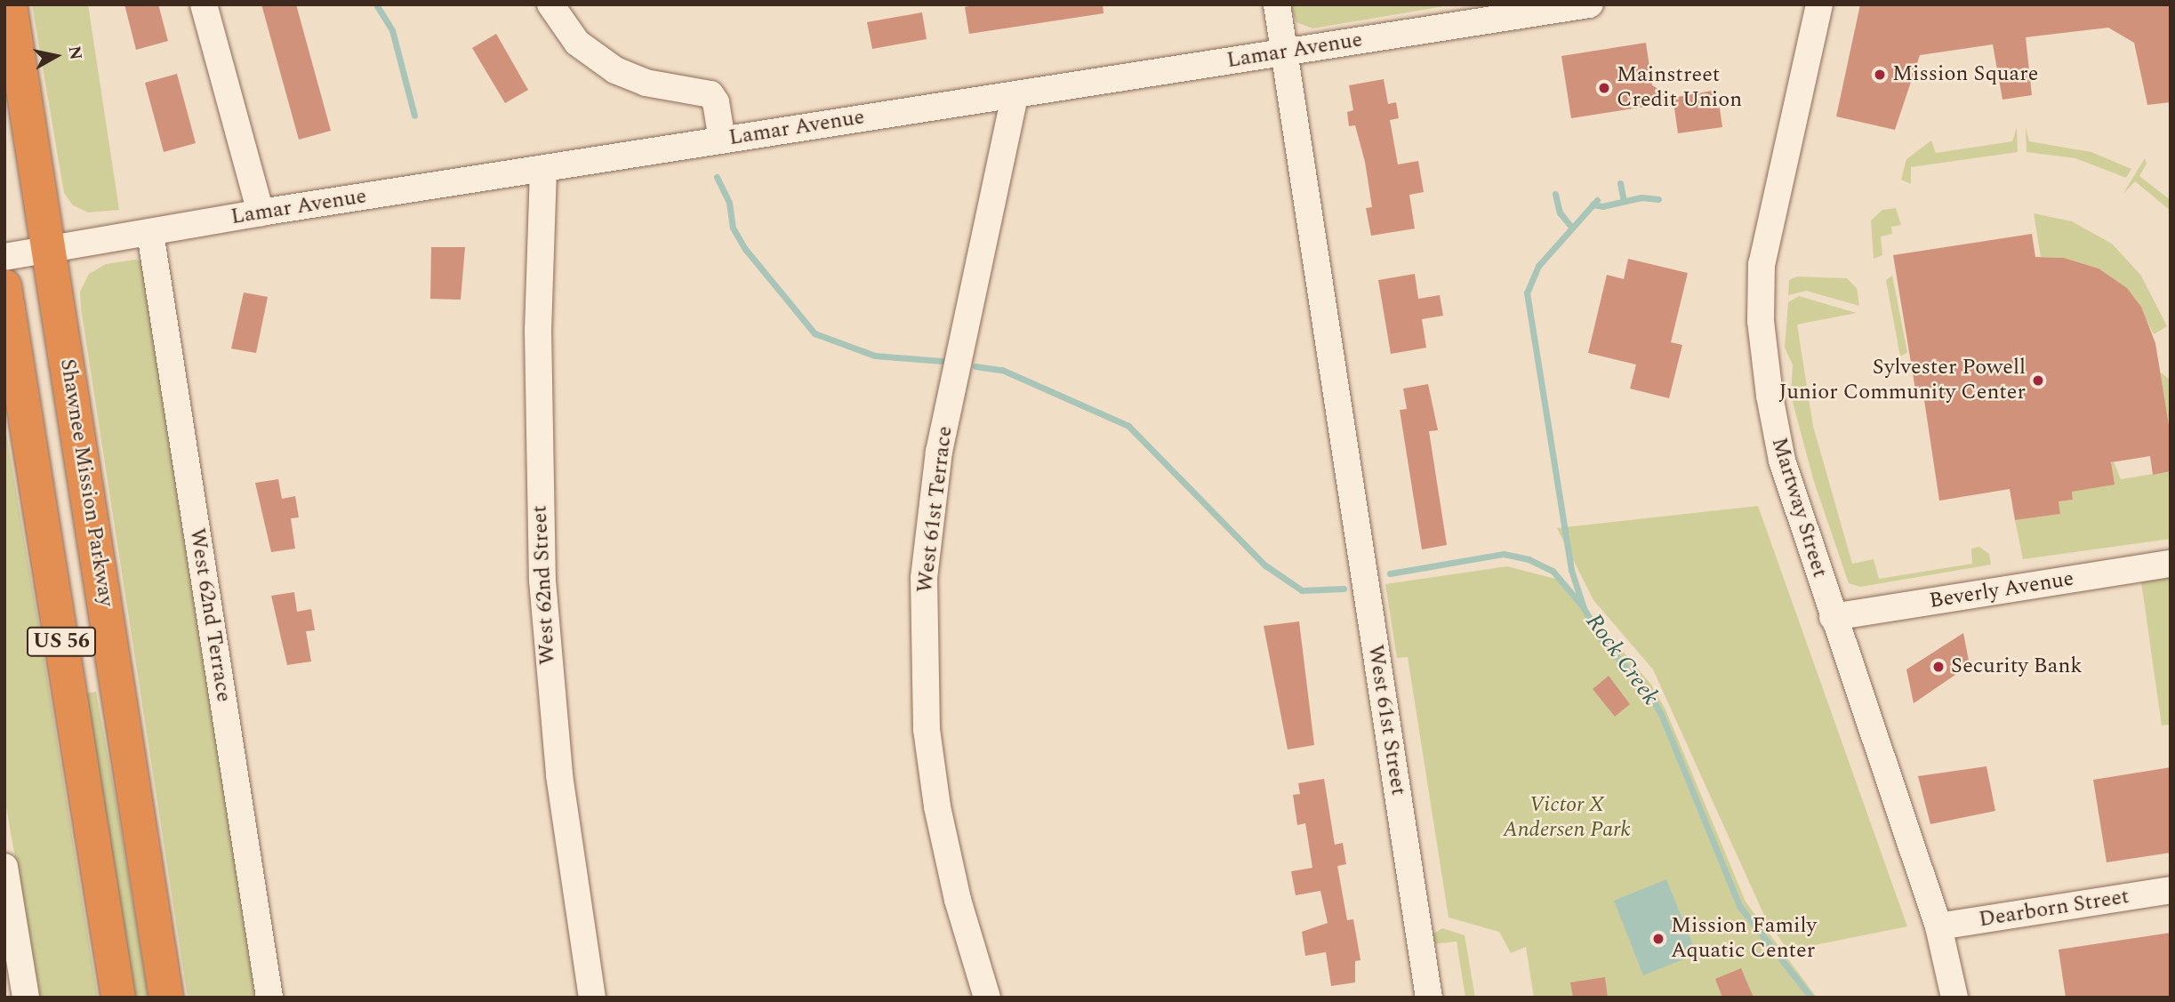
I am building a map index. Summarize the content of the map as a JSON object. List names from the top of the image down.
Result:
{
  "streets": {
    "highway": ["Shawnee Mission Parkway", "US 56"],
    "street": [
      "Lamar Avenue",
      "Martway Street",
      "West 61st Terrace",
      "West 62nd Street",
      "Beverly Avenue",
      "West 62nd Terrace",
      "West 61st Street",
      "Dearborn Street"
    ]
  },
  "crossings": [
    ["Lamar Avenue", "Shawnee Mission Parkway"],
    ["Lamar Avenue", "West 61st Terrace"],
    ["Lamar Avenue", "West 62nd Street"],
    ["Lamar Avenue", "West 62nd Terrace"],
    ["Lamar Avenue", "West 61st Street"],
    ["Martway Street", "Beverly Avenue"],
    ["Martway Street", "Dearborn Street"]
  ],
  "water": ["Rock Creek"],
  "parks": ["Victor X Andersen Park"],
  "places": [
    "Mission Square",
    "Mainstreet Credit Union",
    "Sylvester Powell Junior Community Center",
    "Security Bank",
    "Mission Family Aquatic Center"
  ],
  "north": "right"
}
